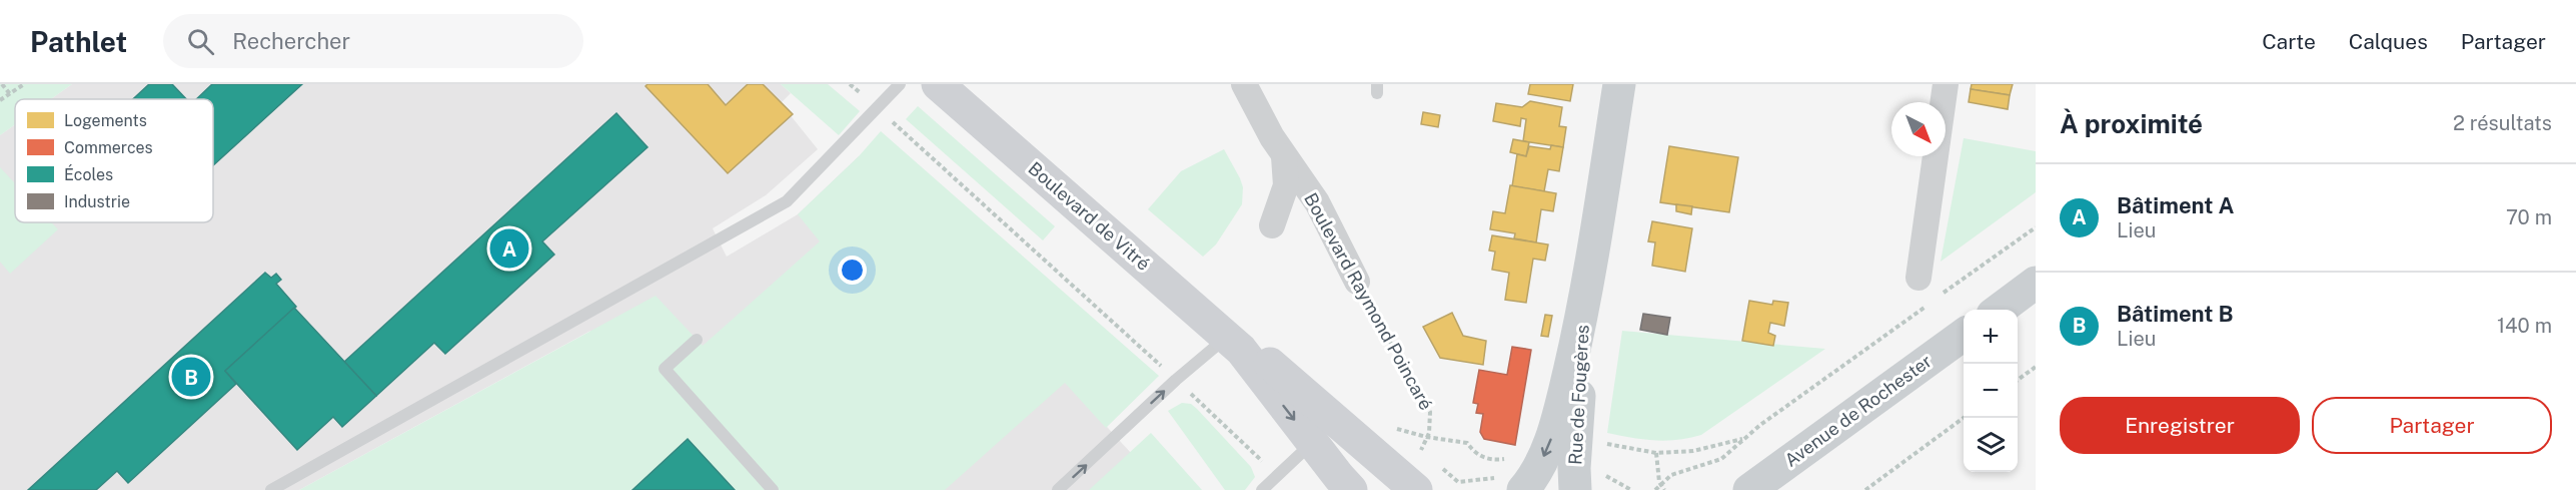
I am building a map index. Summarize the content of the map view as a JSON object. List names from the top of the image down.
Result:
{
  "streets": {
    "main road": ["Boulevard de Vitré", "Rue de Fougères", "Avenue de Rochester"],
    "street": ["Boulevard Raymond Poincaré"]
  },
  "legend": [
    "Logements",
    "Commerces",
    "Écoles",
    "Industrie"
  ],
  "north": "bottom right",
  "page": {
    "header": "Pathlet",
    "search": "Rechercher",
    "nav": ["Carte", "Calques", "Partager"],
    "heading": ["À proximité", "2 résultats"],
    "list": [
      {
        "mark": "A",
        "name": "Bâtiment A",
        "note": "Lieu",
        "value": "70 m"
      },
      {
        "mark": "B",
        "name": "Bâtiment B",
        "note": "Lieu",
        "value": "140 m"
      }
    ],
    "pins": ["A", "B"],
    "map_buttons": ["+", "−"],
    "buttons": ["Enregistrer", "Partager"]
  }
}
